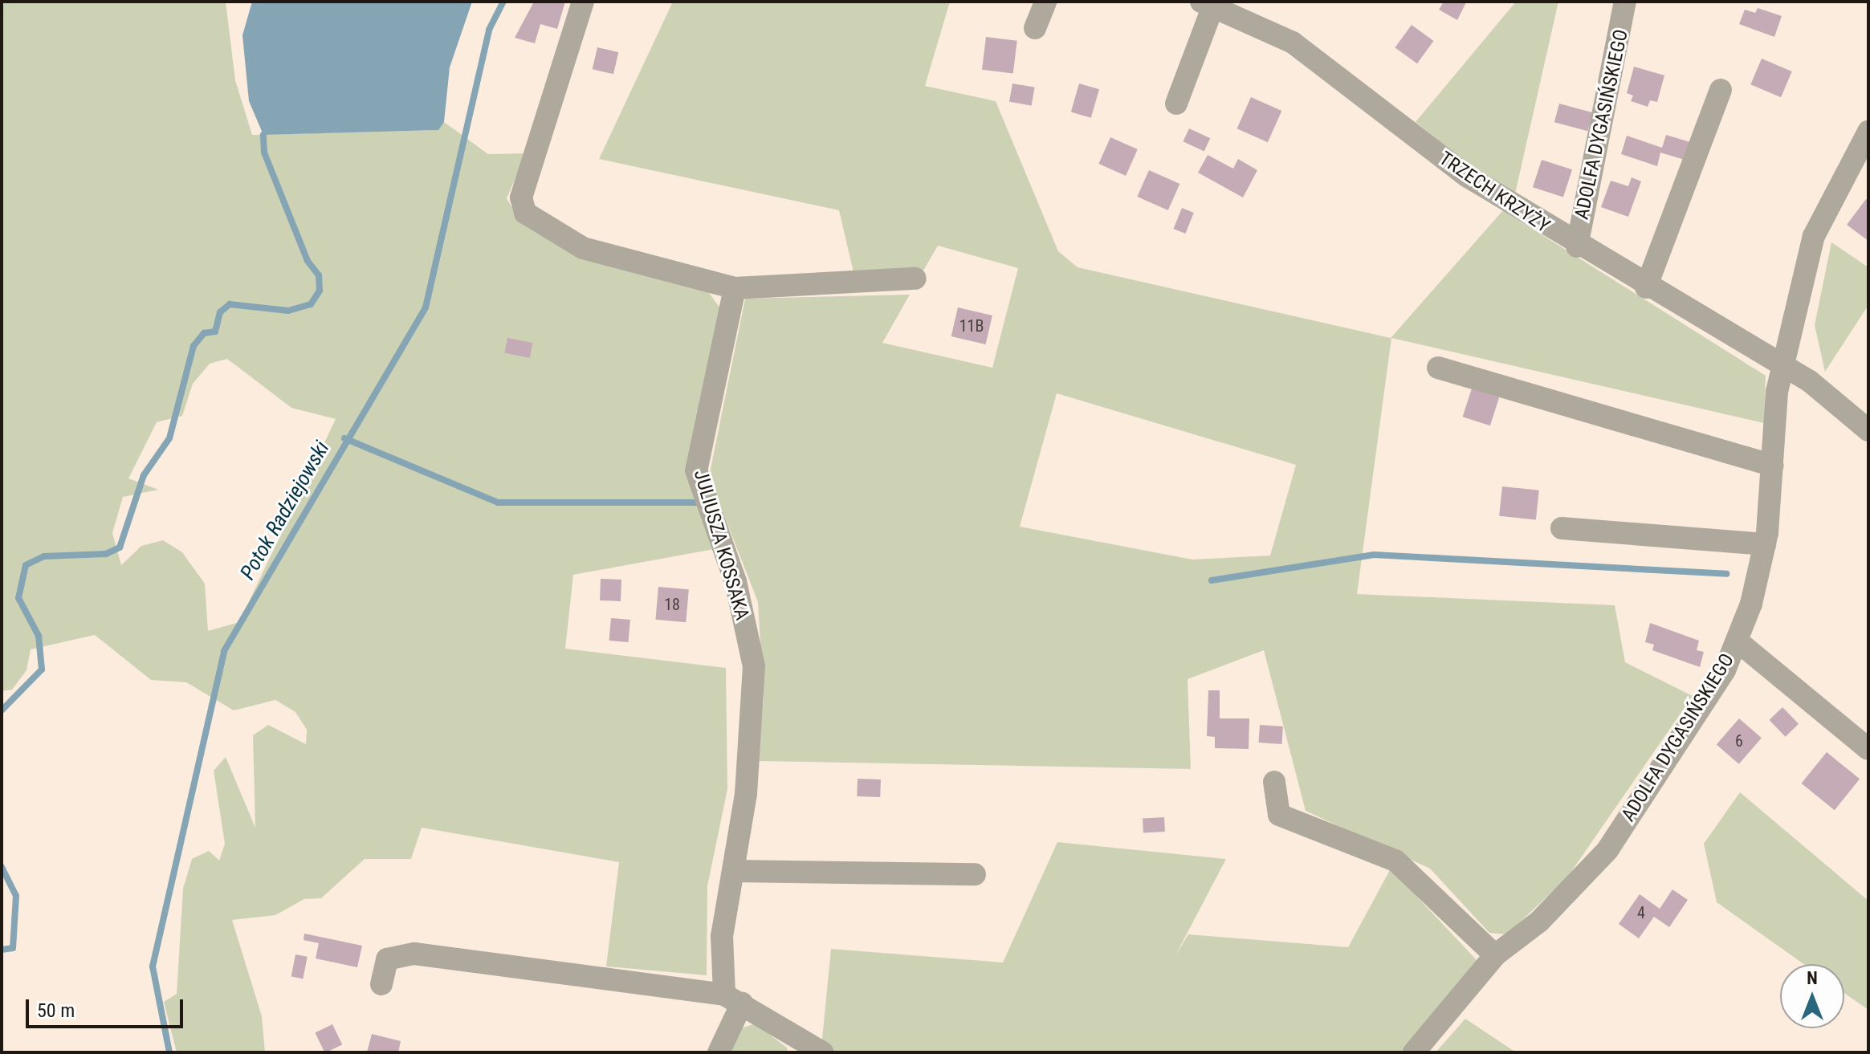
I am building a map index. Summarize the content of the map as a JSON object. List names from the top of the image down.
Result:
{
  "streets": {
    "street": ["ADOLFA DYGASIŃSKIEGO", "TRZECH KRZYŻY", "JULIUSZA KOSSAKA"]
  },
  "crossings": [
    ["ADOLFA DYGASIŃSKIEGO", "TRZECH KRZYŻY"]
  ],
  "water": ["Potok Radziejowski"],
  "house_numbers": [
    "11B",
    "18",
    "6",
    "4"
  ],
  "scale_bar": "50 m",
  "north": "top"
}
